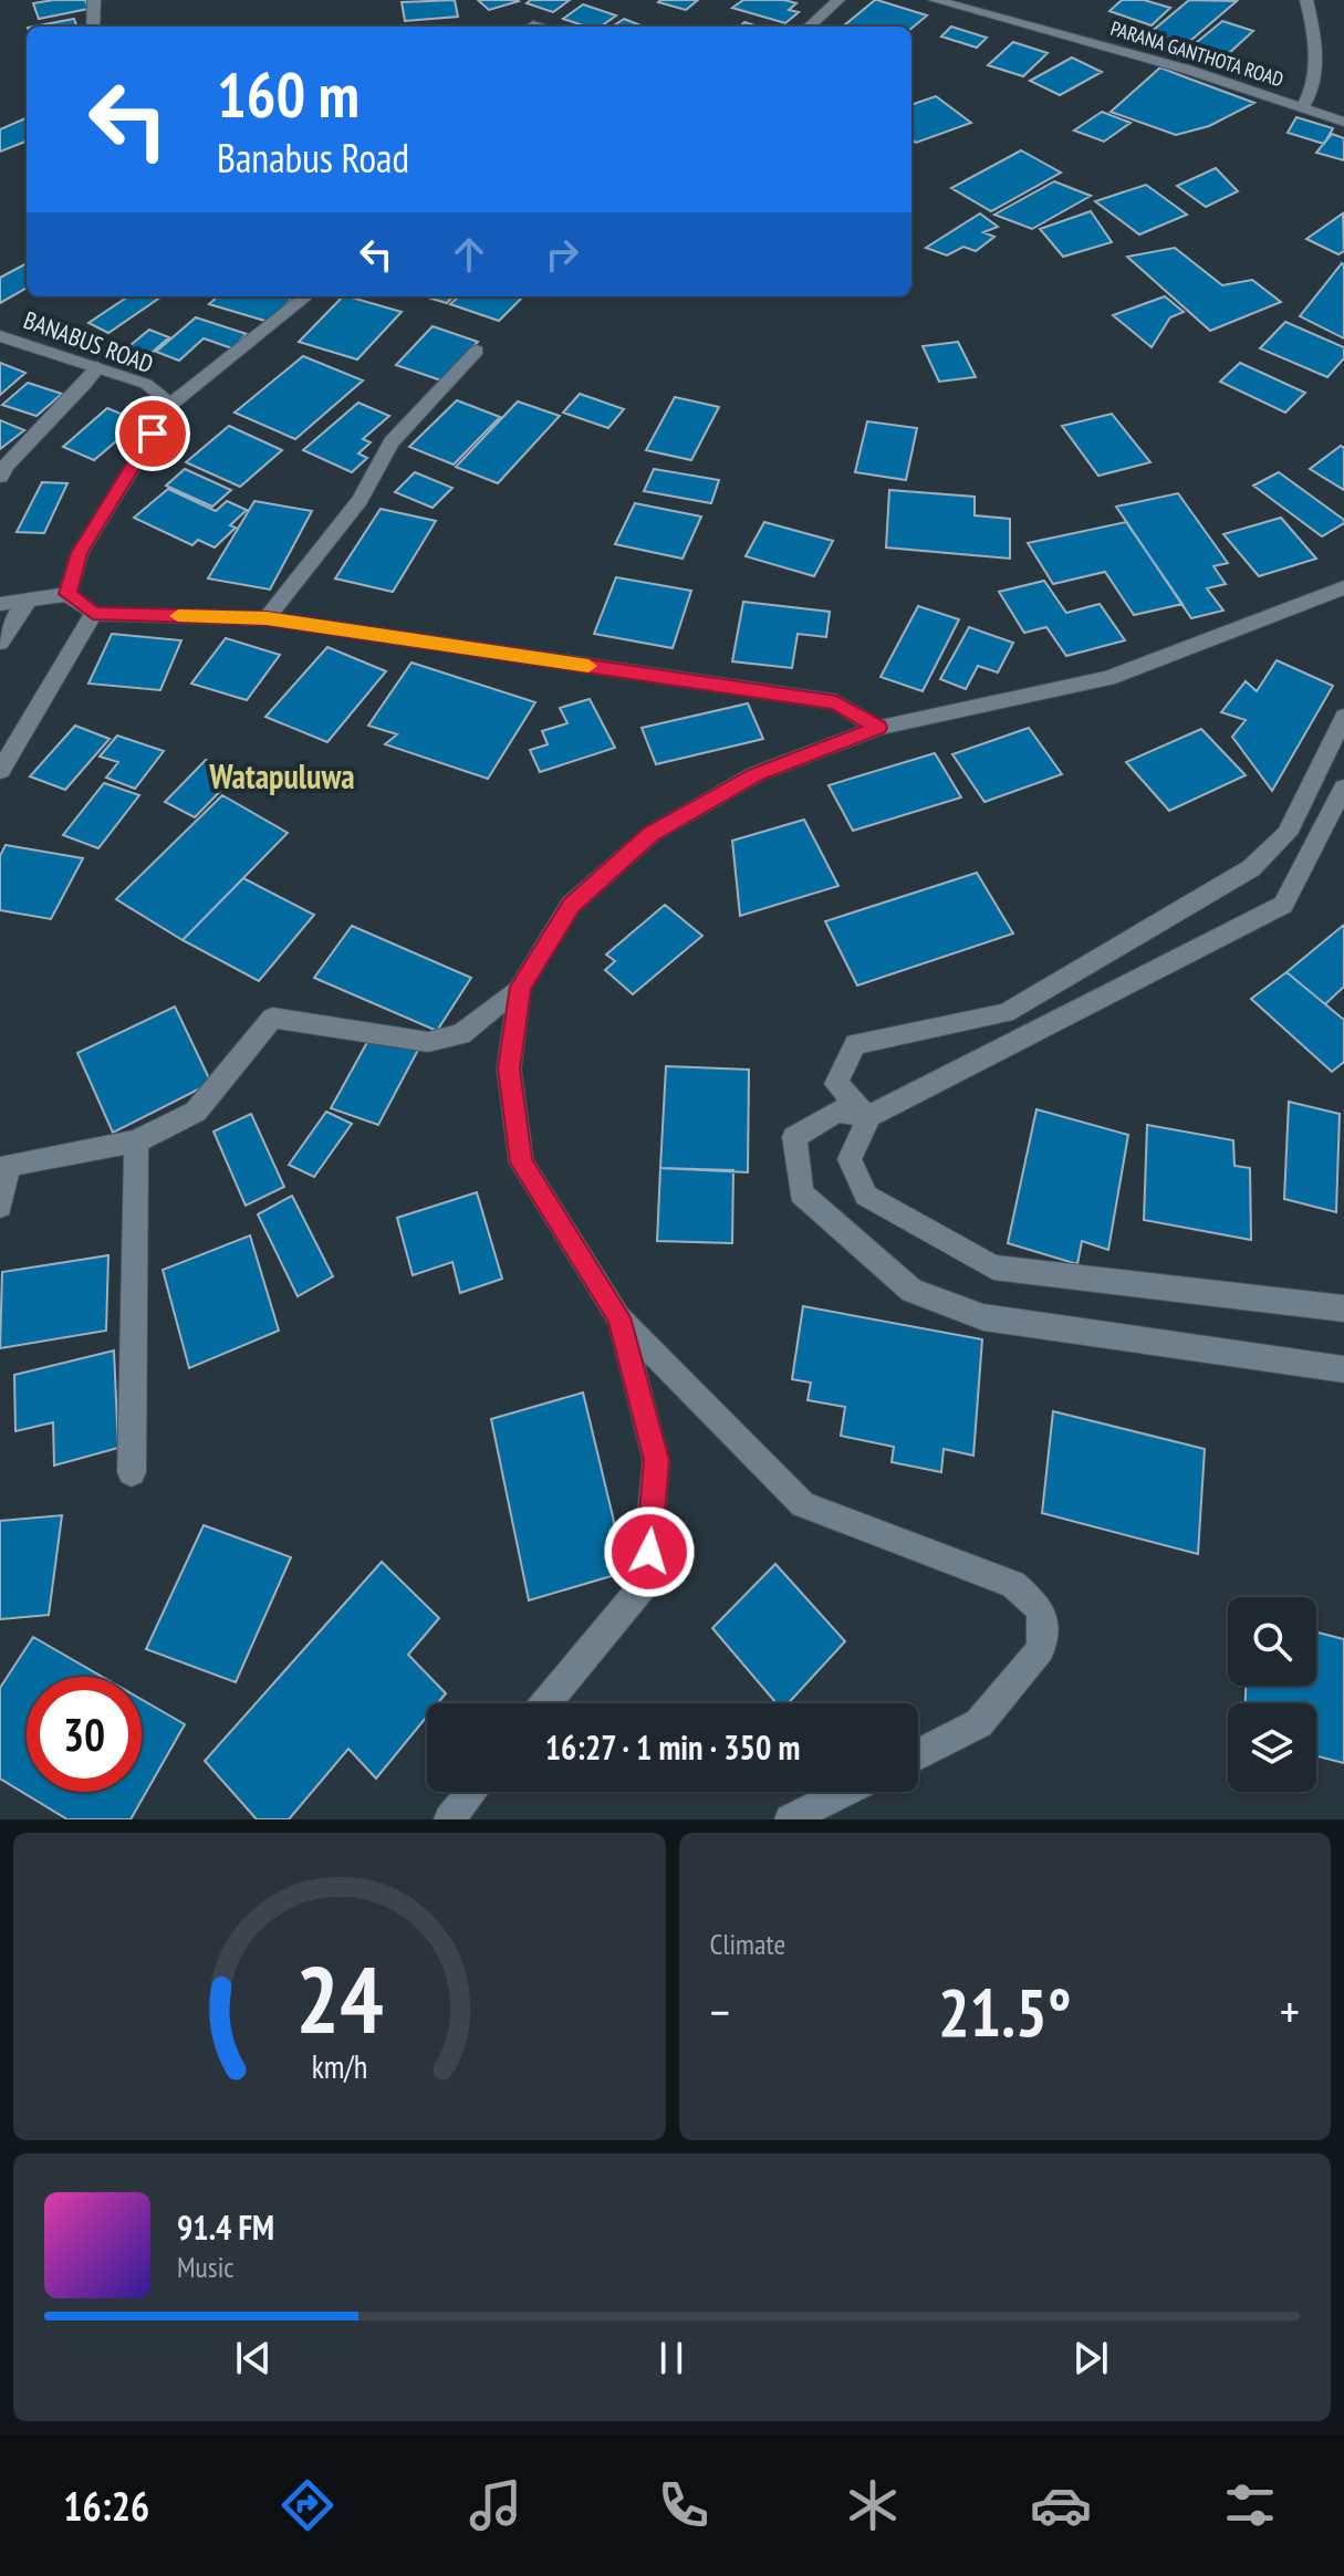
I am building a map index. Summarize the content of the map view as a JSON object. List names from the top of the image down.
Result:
{
  "streets": {
    "street": ["PARANA GANTHOTA ROAD", "BANABUS ROAD"]
  },
  "districts": ["Watapuluwa"],
  "page": {
    "turn": ["160 m", "Banabus Road"],
    "limit": "30",
    "trip": "16:27 · 1 min · 350 m",
    "tile": "Climate",
    "heat": ["−", "21.5°", "+"],
    "song": ["91.4 FM", "Music"],
    "tabs": "16:26",
    "gauge": ["24", "km/h"]
  }
}
